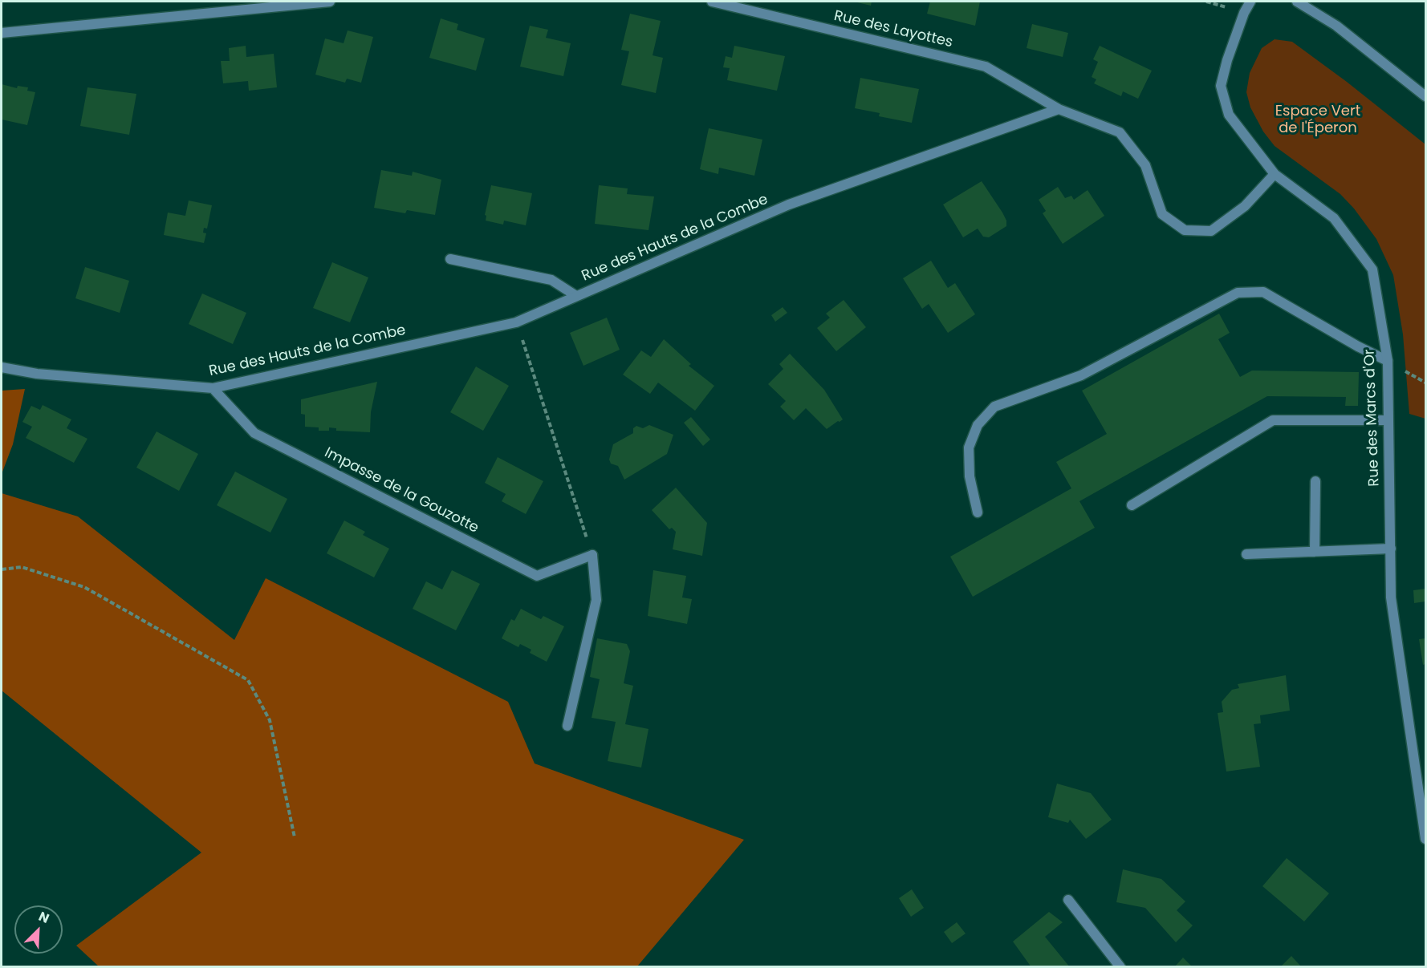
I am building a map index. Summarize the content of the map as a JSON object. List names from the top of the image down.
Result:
{
  "streets": {
    "street": [
      "Rue des Layottes",
      "Rue des Hauts de la Combe",
      "Rue des Marcs d'Or",
      "Impasse de la Gouzotte"
    ]
  },
  "crossings": [
    ["Rue des Layottes", "Rue des Hauts de la Combe"],
    ["Rue des Hauts de la Combe", "Impasse de la Gouzotte"]
  ],
  "parks": ["Espace Vert de l'Éperon"],
  "north": "top right"
}
